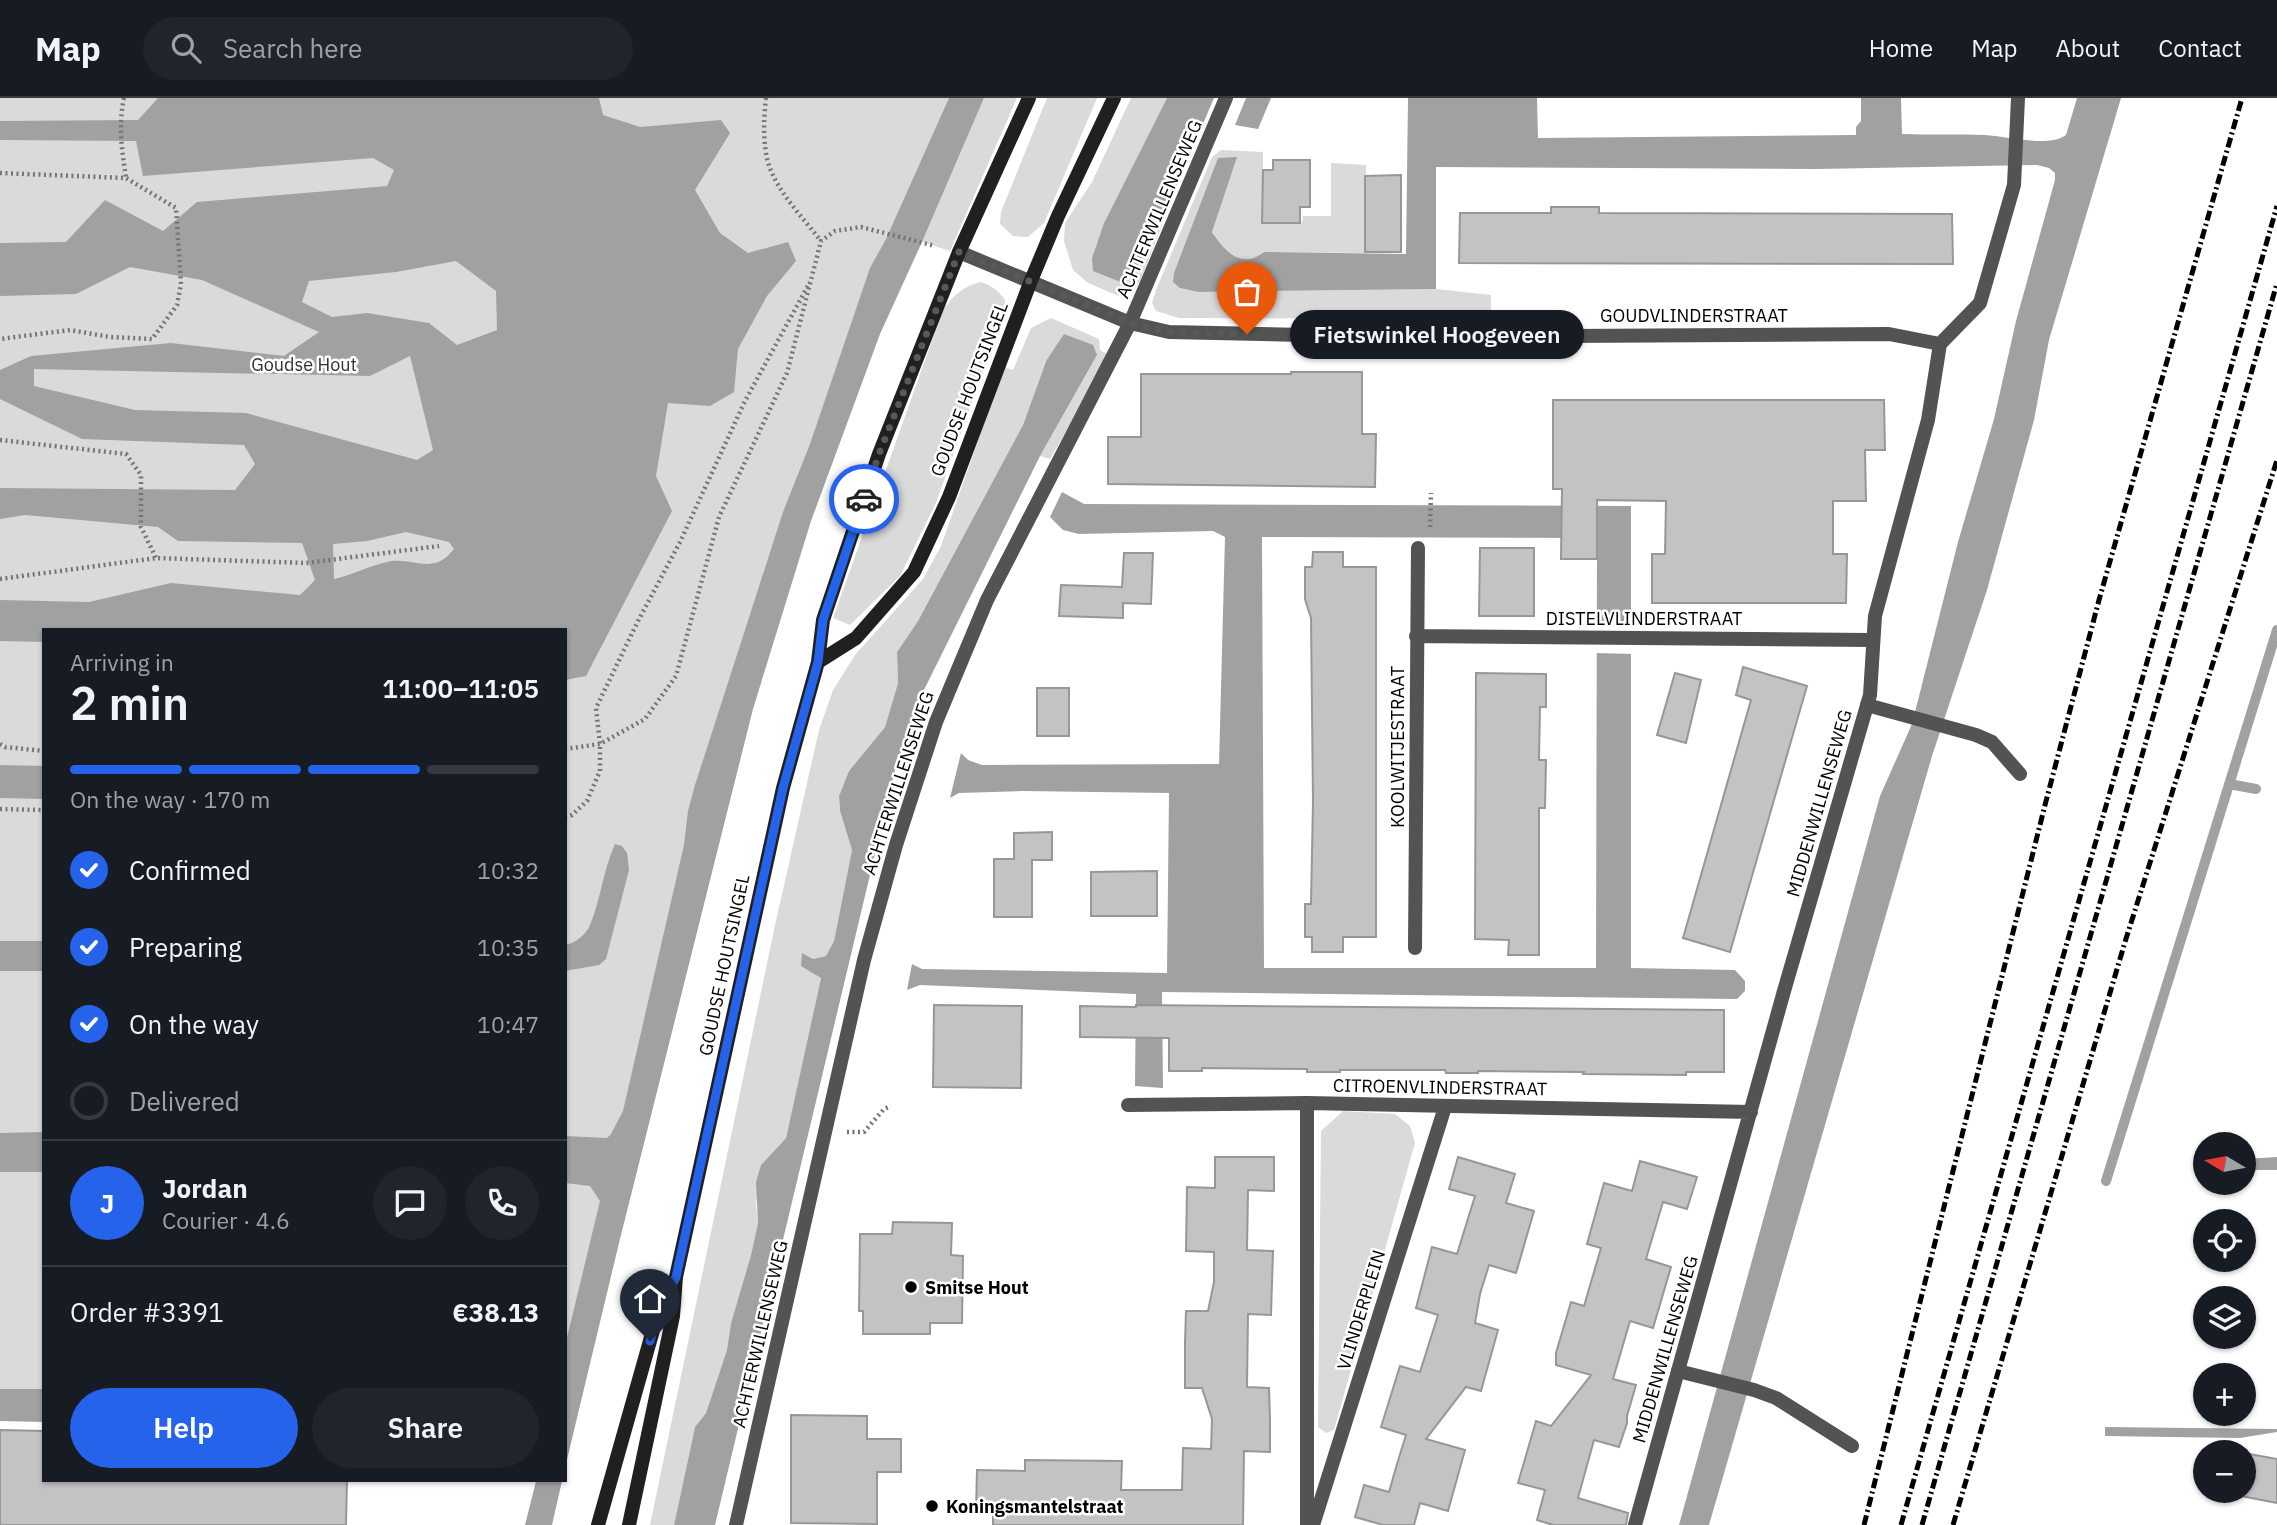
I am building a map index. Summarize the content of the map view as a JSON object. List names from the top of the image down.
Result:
{
  "streets": {
    "main road": ["GOUDSE HOUTSINGEL"],
    "street": [
      "ACHTERWILLENSEWEG",
      "GOUDVLINDERSTRAAT",
      "DISTELVLINDERSTRAAT",
      "KOOLWITJESTRAAT",
      "MIDDENWILLENSEWEG",
      "CITROENVLINDERSTRAAT",
      "VLINDERPLEIN"
    ]
  },
  "crossings": [
    ["ACHTERWILLENSEWEG", "GOUDVLINDERSTRAAT"],
    ["GOUDVLINDERSTRAAT", "GOUDSE HOUTSINGEL"],
    ["GOUDVLINDERSTRAAT", "MIDDENWILLENSEWEG"],
    ["DISTELVLINDERSTRAAT", "KOOLWITJESTRAAT"],
    ["DISTELVLINDERSTRAAT", "MIDDENWILLENSEWEG"],
    ["MIDDENWILLENSEWEG", "CITROENVLINDERSTRAAT"],
    ["CITROENVLINDERSTRAAT", "VLINDERPLEIN"]
  ],
  "parks": ["Goudse Hout"],
  "places": ["Fietswinkel Hoogeveen", "Smitse Hout", "Koningsmantelstraat"],
  "north": "left",
  "page": {
    "header": "Map",
    "search": "Search here",
    "nav": [
      "Home",
      "Map",
      "About",
      "Contact"
    ],
    "bubble": "Fietswinkel Hoogeveen",
    "heading": ["2 min", "Arriving in", "11:00–11:05"],
    "panel": [
      "Jordan",
      "Courier · 4.6",
      "Order #3391",
      "€38.13"
    ],
    "bar": "On the way · 170 m",
    "list": [
      ["Confirmed", "10:32"],
      ["Preparing", "10:35"],
      ["On the way", "10:47"],
      "Delivered"
    ],
    "map_buttons": ["+", "−"],
    "round": "J",
    "buttons": ["Help", "Share"]
  }
}
